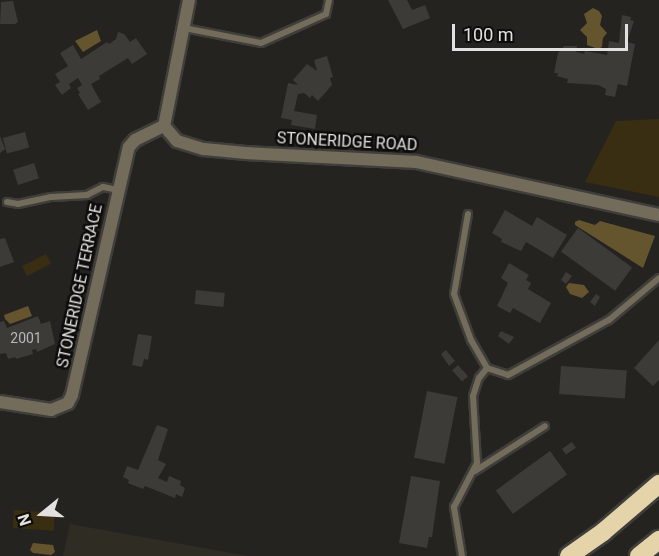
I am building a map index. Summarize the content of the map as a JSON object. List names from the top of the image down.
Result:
{
  "streets": {
    "street": ["STONERIDGE ROAD", "STONERIDGE TERRACE"]
  },
  "crossings": [
    ["STONERIDGE ROAD", "STONERIDGE TERRACE"]
  ],
  "house_numbers": ["2001"],
  "scale_bar": "100 m",
  "north": "left"
}
